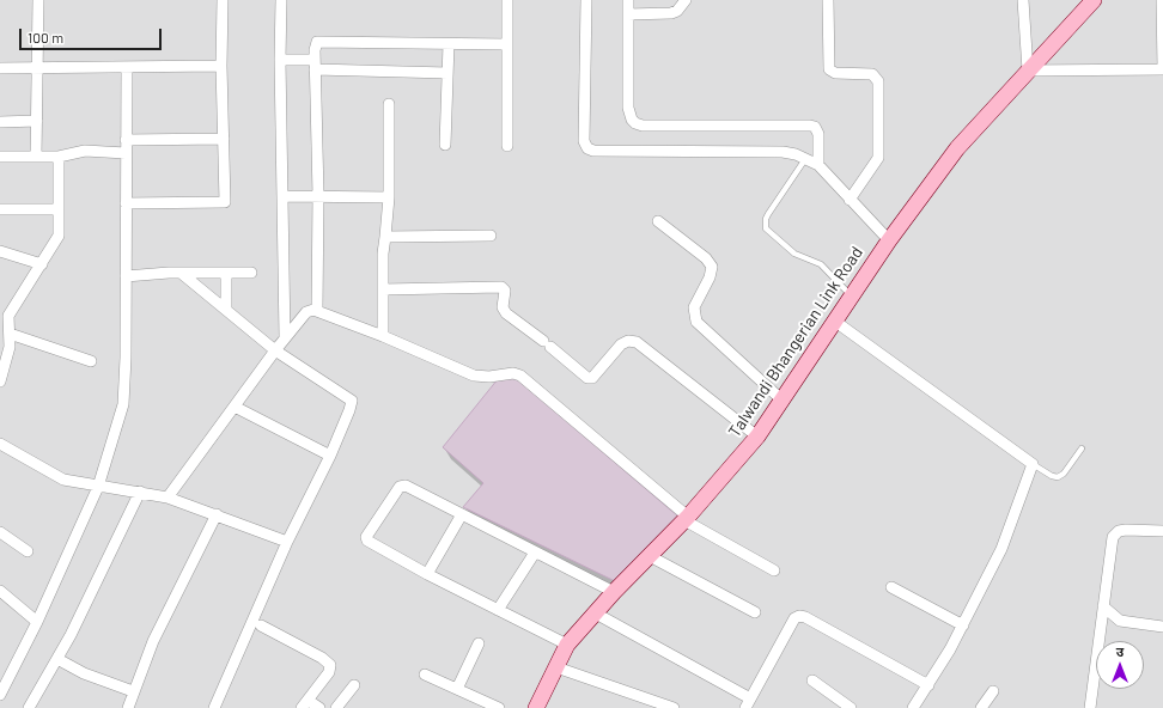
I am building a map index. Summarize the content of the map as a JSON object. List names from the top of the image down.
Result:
{
  "streets": {
    "street": ["Talwandi Bhangerian Link Road"]
  },
  "scale_bar": "100 m",
  "north": "top"
}
